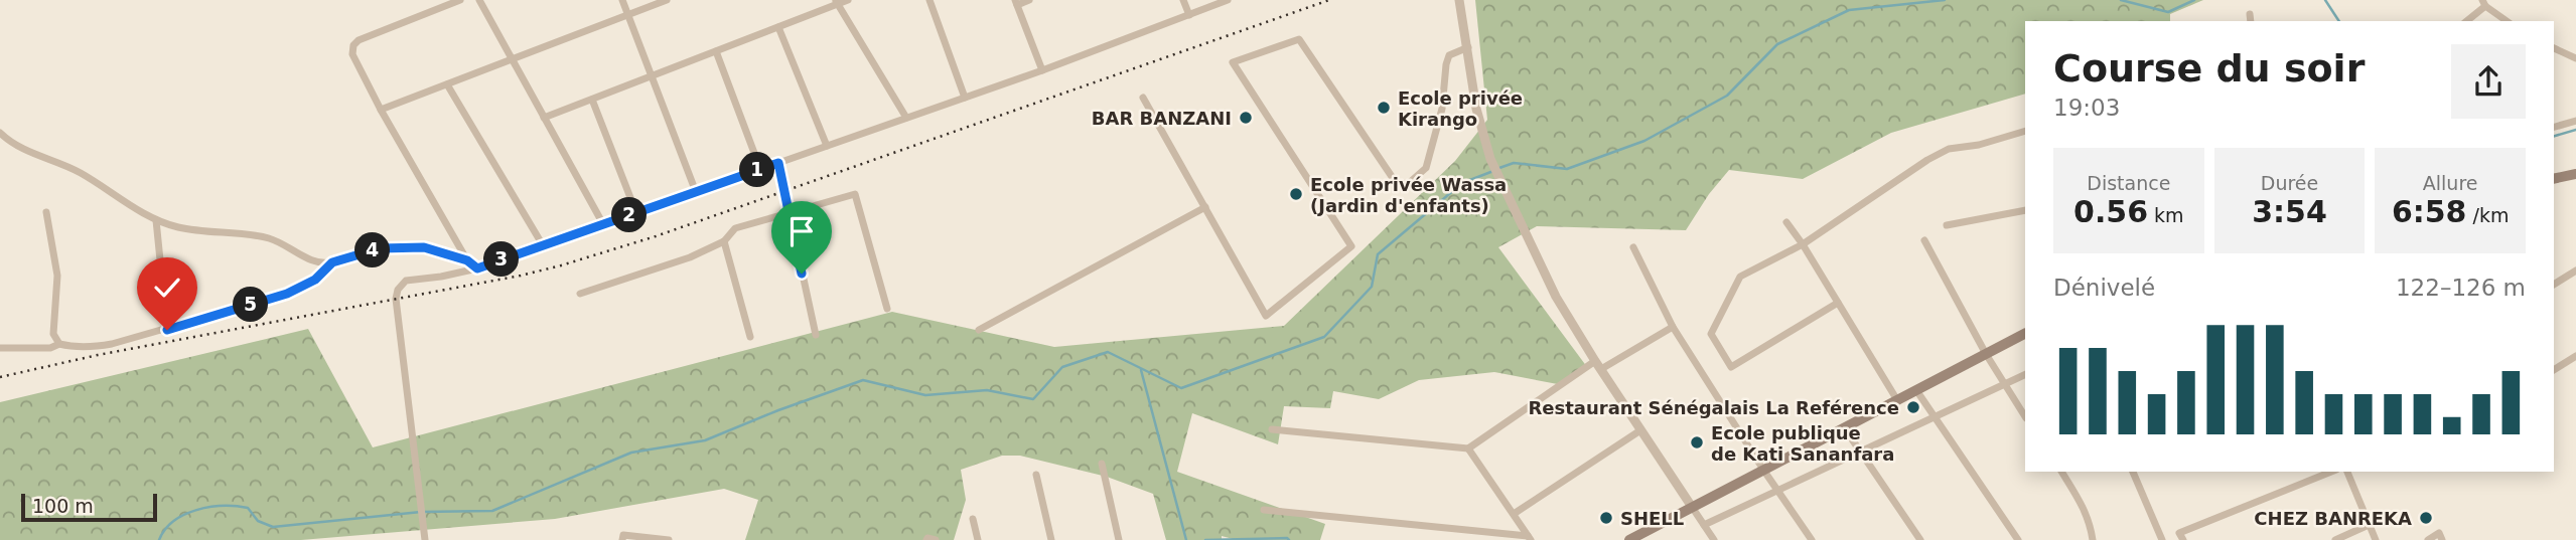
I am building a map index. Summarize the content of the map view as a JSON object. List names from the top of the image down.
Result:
{
  "places": [
    "Ecole privée Kirango",
    "BAR BANZANI",
    "Ecole privée Wassa (Jardin d'enfants)",
    "Restaurant Sénégalais La Reférence",
    "Ecole publique de Kati Sananfara",
    "SHELL",
    "CHEZ BANREKA"
  ],
  "scale_bar": "100 m",
  "page": {
    "heading": ["Course du soir", "19:03"],
    "stats": [
      ["Distance", "0.56 km"],
      ["Durée", "3:54"],
      ["Allure", "6:58 /km"]
    ],
    "pins": [
      "1",
      "2",
      "4",
      "3",
      "5"
    ],
    "chart": ["Dénivelé", "122–126 m"],
    "scale": "100 m"
  }
}
